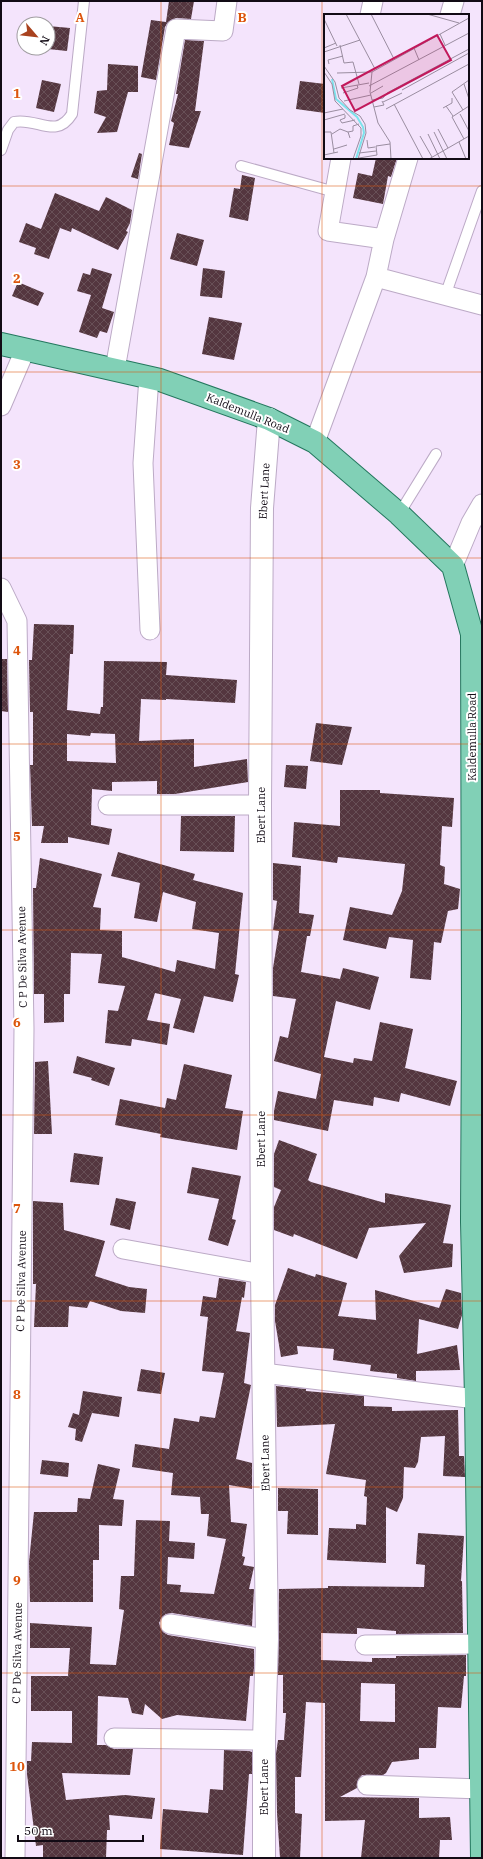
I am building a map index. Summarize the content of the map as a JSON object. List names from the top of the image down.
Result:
{
  "streets": {
    "main road": ["Kaldemulla Road"],
    "street": ["Ebert Lane", "C P De Silva Avenue"]
  },
  "crossings": [
    ["Kaldemulla Road", "Ebert Lane"]
  ],
  "scale_bar": "50 m",
  "north": "bottom right",
  "grid": {
    "columns": ["A", "B"],
    "rows": [
      "1",
      "2",
      "3",
      "4",
      "5",
      "6",
      "7",
      "8",
      "9",
      "10"
    ]
  }
}
